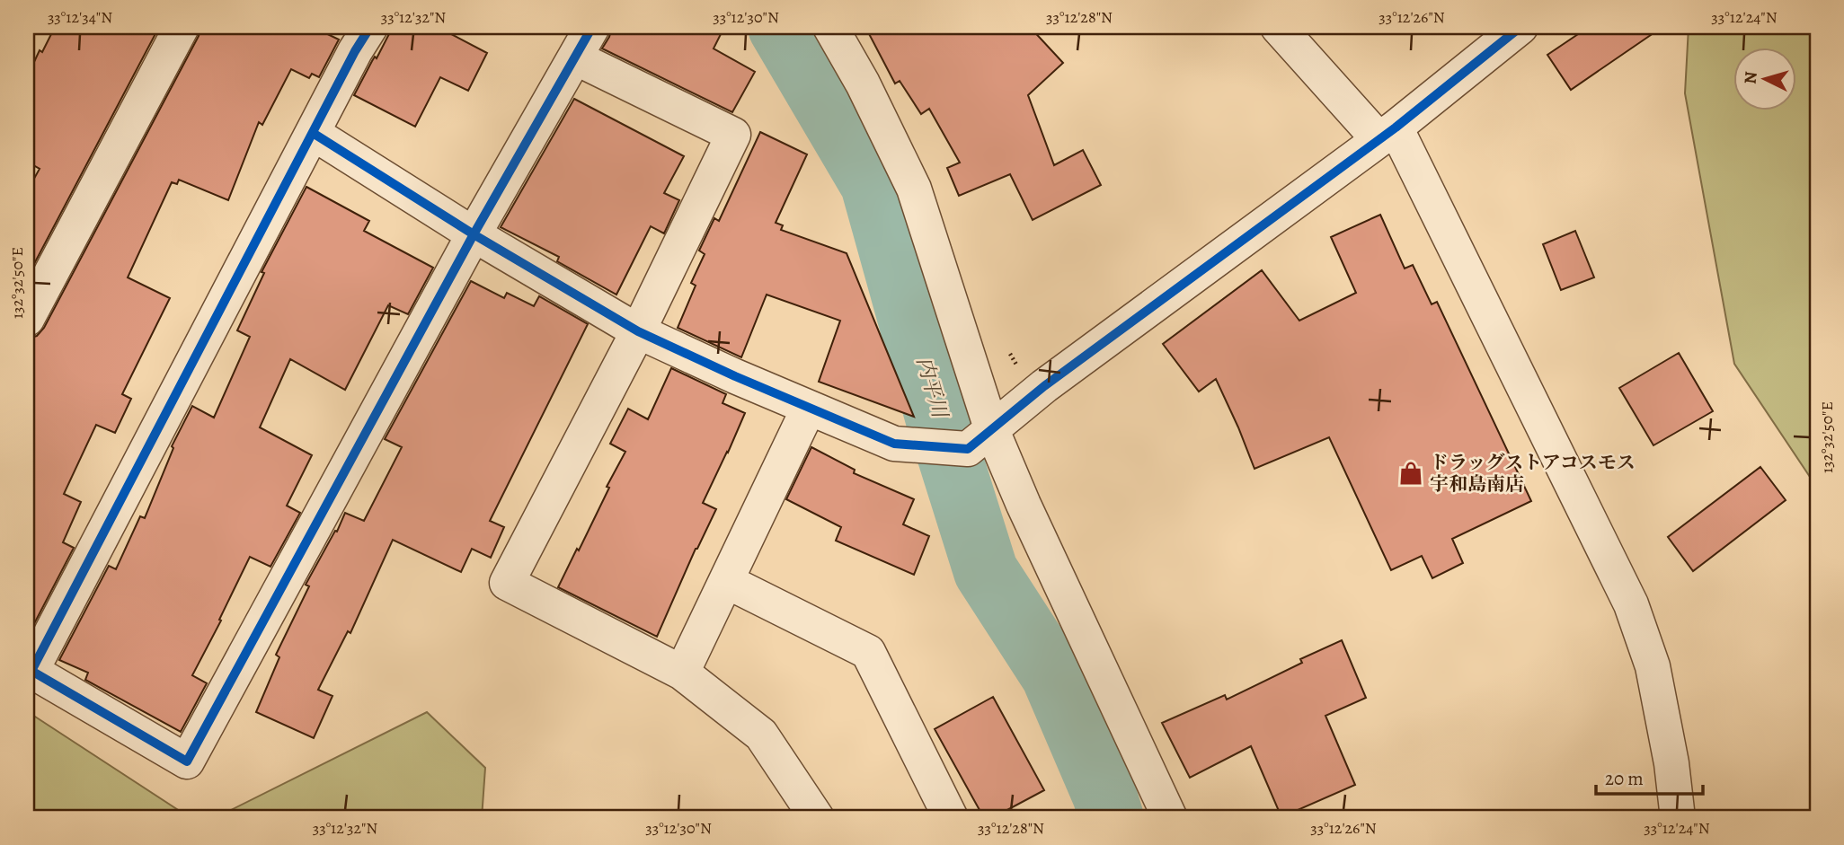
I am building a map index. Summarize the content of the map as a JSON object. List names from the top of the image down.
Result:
{
  "water": ["内平川"],
  "places": {
    "shop": ["ドラッグストアコスモス 宇和島南店"]
  },
  "scale_bar": "20 m",
  "north": "left",
  "coordinates": [
    "33°12'34\"N",
    "33°12'32\"N",
    "33°12'30\"N",
    "33°12'28\"N",
    "33°12'26\"N",
    "33°12'24\"N",
    "132°32'50\"E"
  ]
}
